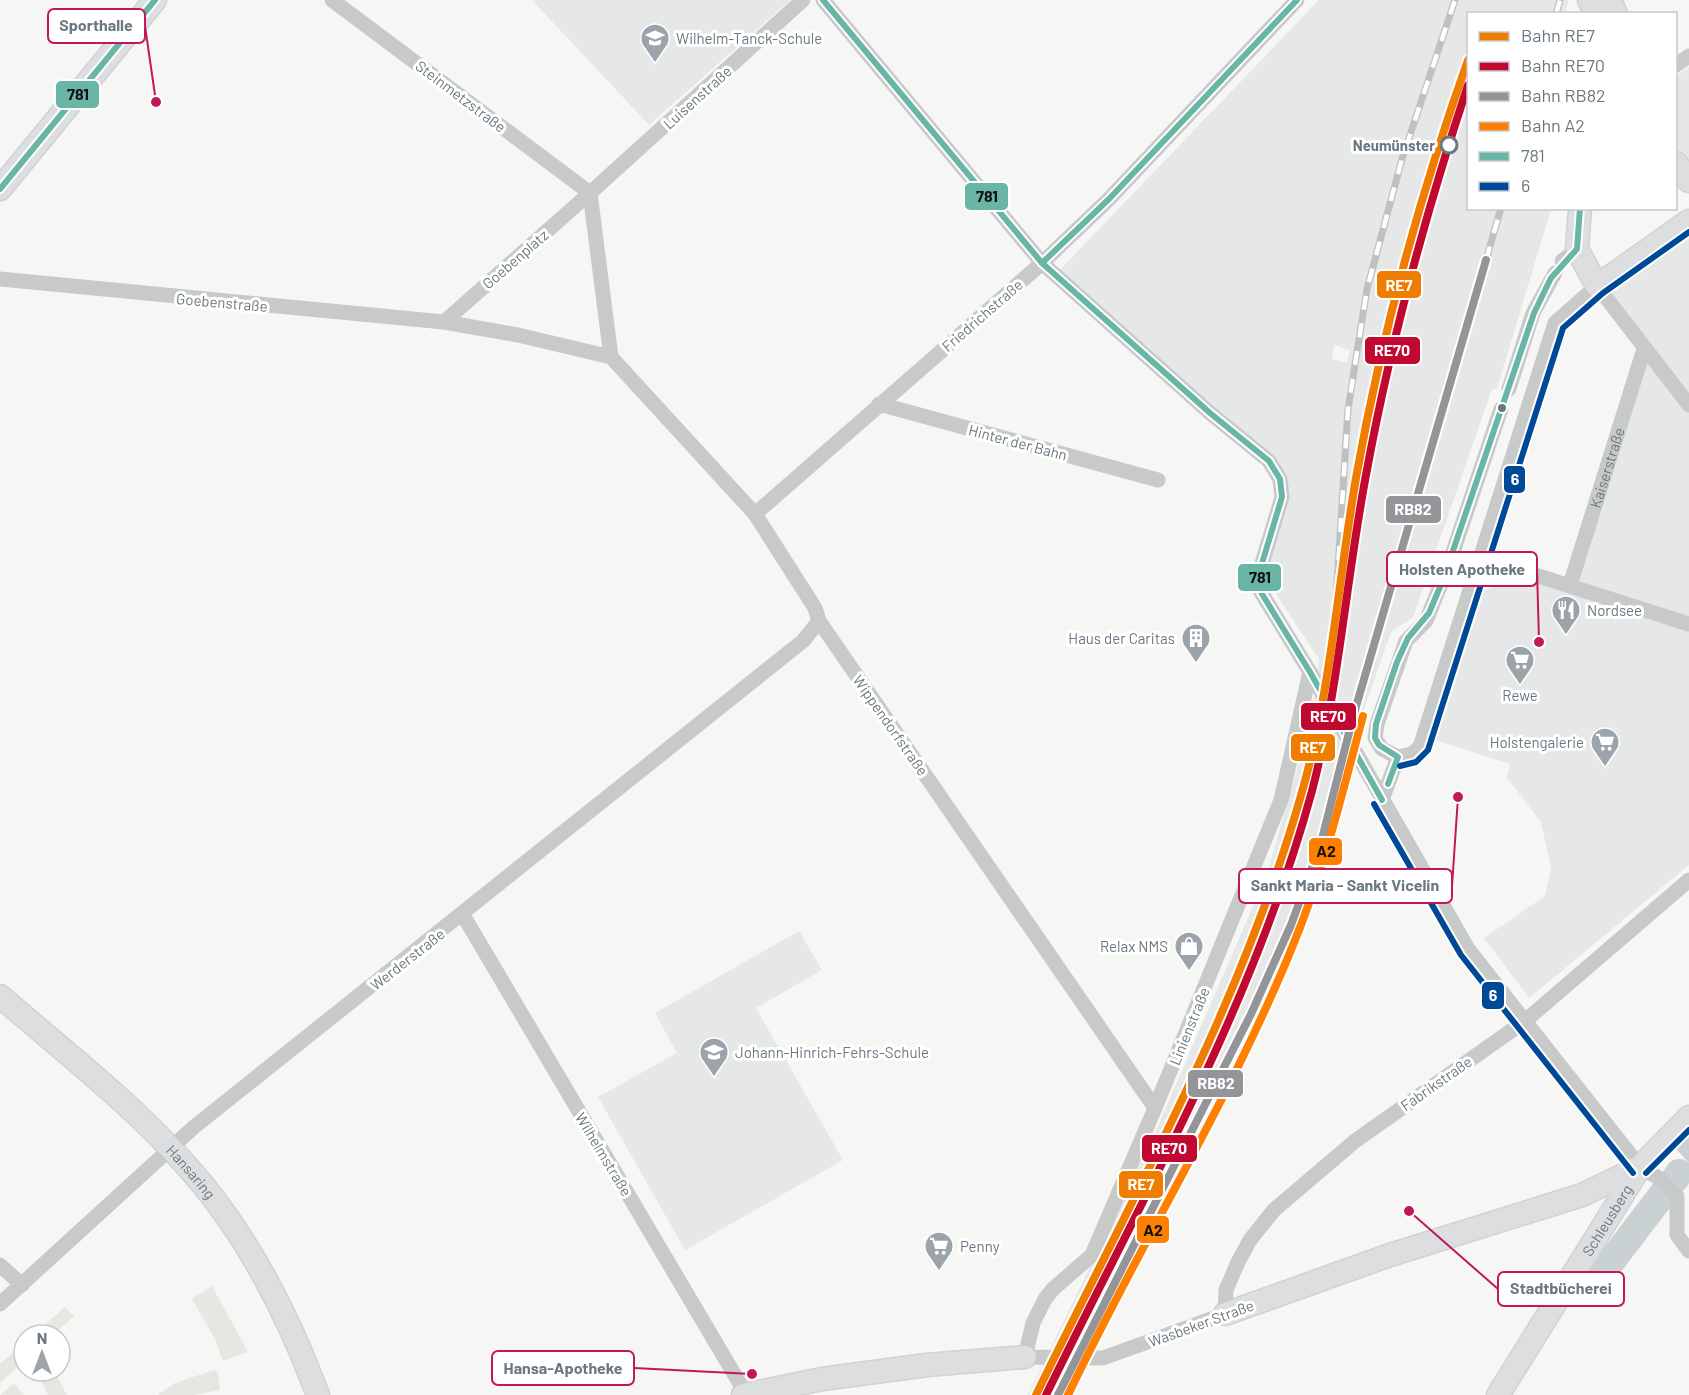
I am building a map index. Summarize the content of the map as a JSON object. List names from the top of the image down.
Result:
{
  "streets": {
    "street": [
      "Steinmetzstraße",
      "Luisenstraße",
      "Goebenplatz",
      "Goebenstraße",
      "Friedrichstraße",
      "Hinter der Bahn",
      "Kaiserstraße",
      "Wippendorfstraße",
      "Werderstraße",
      "Linienstraße",
      "Fabrikstraße",
      "Wilhelmstraße",
      "Hansaring",
      "Schleusberg",
      "Wasbeker Straße"
    ]
  },
  "crossings": [
    ["Steinmetzstraße", "Luisenstraße"],
    ["Steinmetzstraße", "Goebenplatz"],
    ["Luisenstraße", "Goebenplatz"],
    ["Goebenplatz", "Goebenstraße"],
    ["Friedrichstraße", "Hinter der Bahn"],
    ["Friedrichstraße", "Wippendorfstraße"],
    ["Wippendorfstraße", "Werderstraße"],
    ["Wippendorfstraße", "Linienstraße"],
    ["Werderstraße", "Wilhelmstraße"],
    ["Werderstraße", "Hansaring"],
    ["Linienstraße", "Wasbeker Straße"],
    ["Fabrikstraße", "Wasbeker Straße"],
    ["Wilhelmstraße", "Wasbeker Straße"],
    ["Schleusberg", "Wasbeker Straße"]
  ],
  "places": {
    "school or university": ["Wilhelm-Tanck-Schule", "Johann-Hinrich-Fehrs-Schule"],
    "other": [
      "Sporthalle",
      "Neumünster",
      "Holsten Apotheke",
      "Sankt Maria - Sankt Vicelin",
      "Stadtbücherei",
      "Hansa-Apotheke"
    ],
    "restaurant": ["Nordsee"],
    "building": ["Haus der Caritas"],
    "supermarket": ["Rewe", "Holstengalerie", "Penny"],
    "shop": ["Relax NMS"]
  },
  "lines": [
    "transit line 781",
    "rail line RE7",
    "rail line RE70",
    "transit line 6",
    "rail line RB82",
    "rail line A2"
  ],
  "legend": [
    "Bahn RE7",
    "Bahn RE70",
    "Bahn RB82",
    "Bahn A2",
    "781",
    "6"
  ],
  "north": "top"
}
